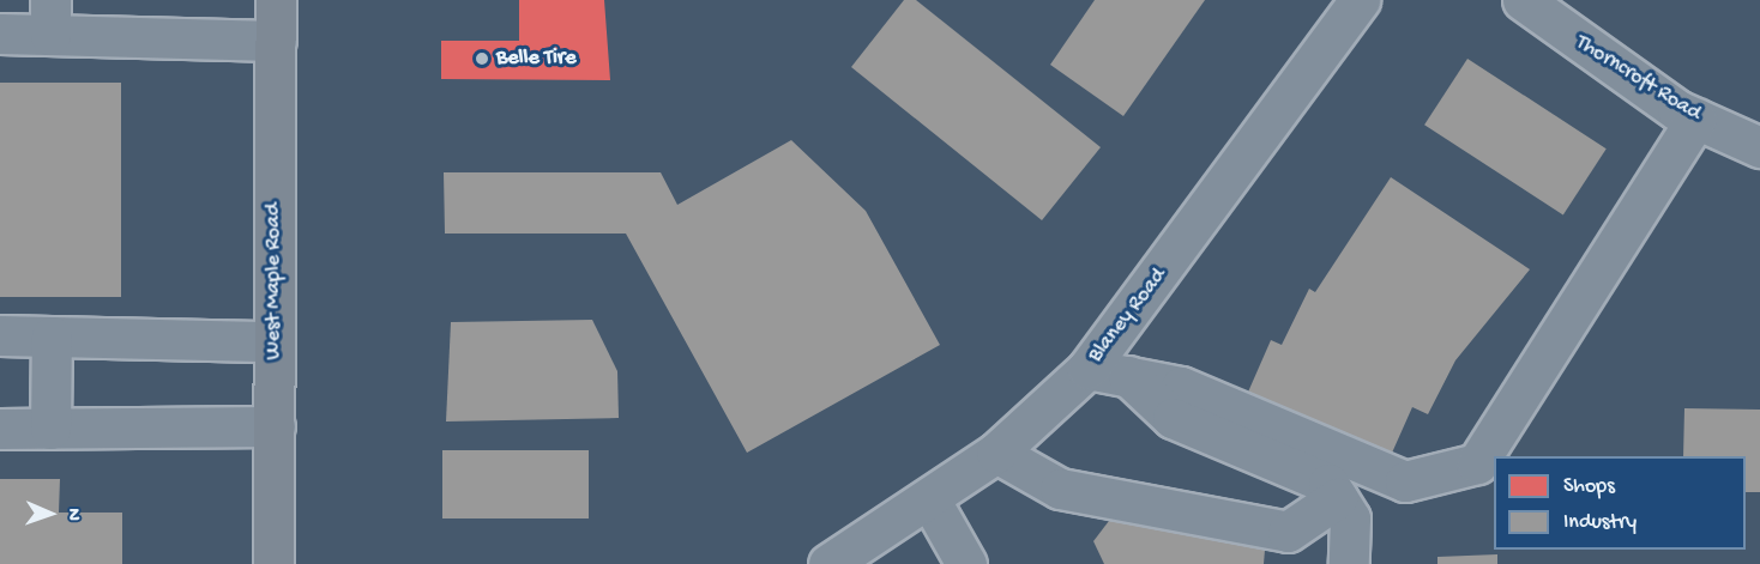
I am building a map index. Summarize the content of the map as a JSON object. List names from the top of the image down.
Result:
{
  "streets": {
    "main road": ["West Maple Road"],
    "street": ["Thorncroft Road", "Blaney Road"]
  },
  "places": ["Belle Tire"],
  "legend": ["Shops", "Industry"],
  "north": "right"
}
